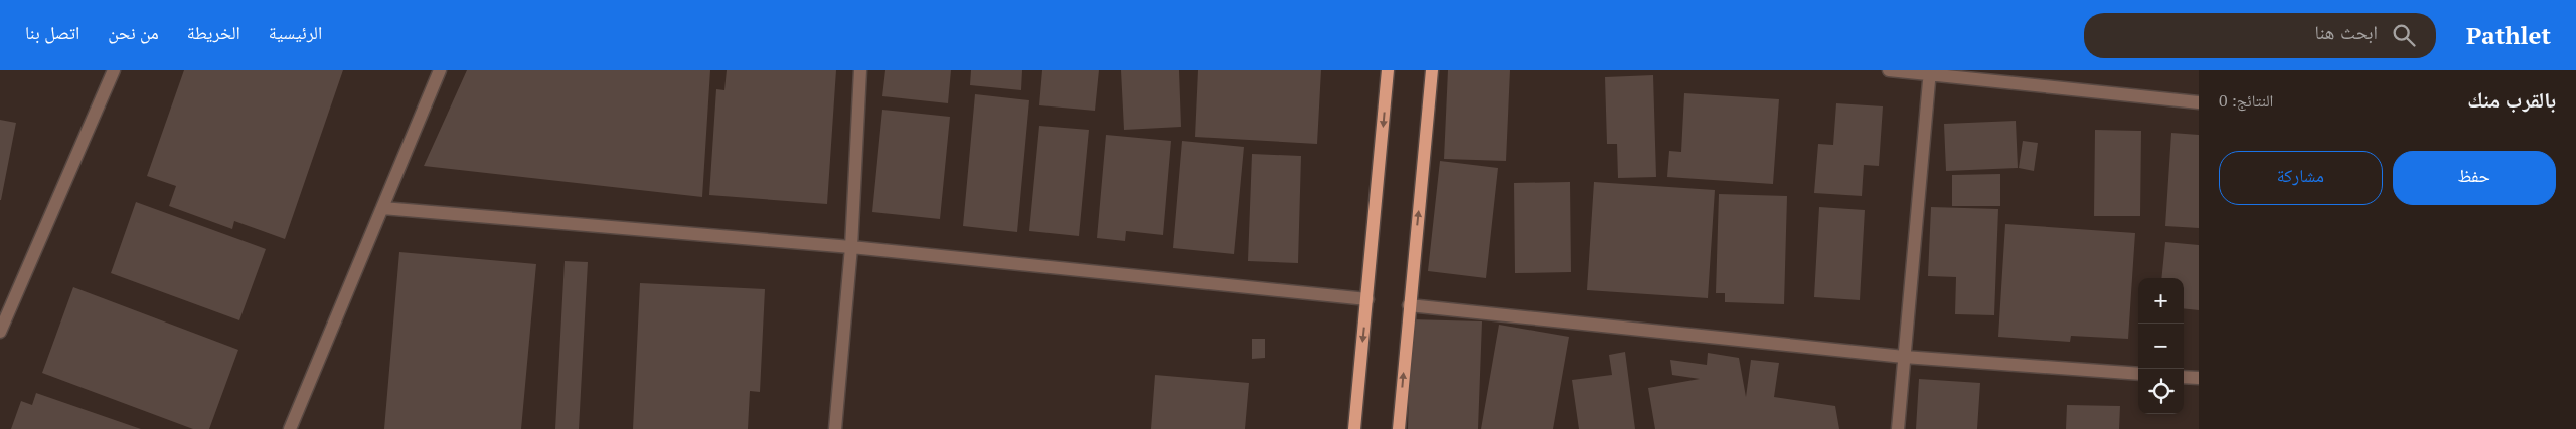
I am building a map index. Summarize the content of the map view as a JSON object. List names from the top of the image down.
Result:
{
  "page": {
    "header": "Pathlet",
    "search": "ابحث هنا",
    "nav": [
      "الرئيسية",
      "الخريطة",
      "من نحن",
      "اتصل بنا"
    ],
    "heading": ["بالقرب منك", "النتائج: 0"],
    "buttons": ["حفظ", "مشاركة"],
    "map_buttons": ["+", "−"]
  }
}
